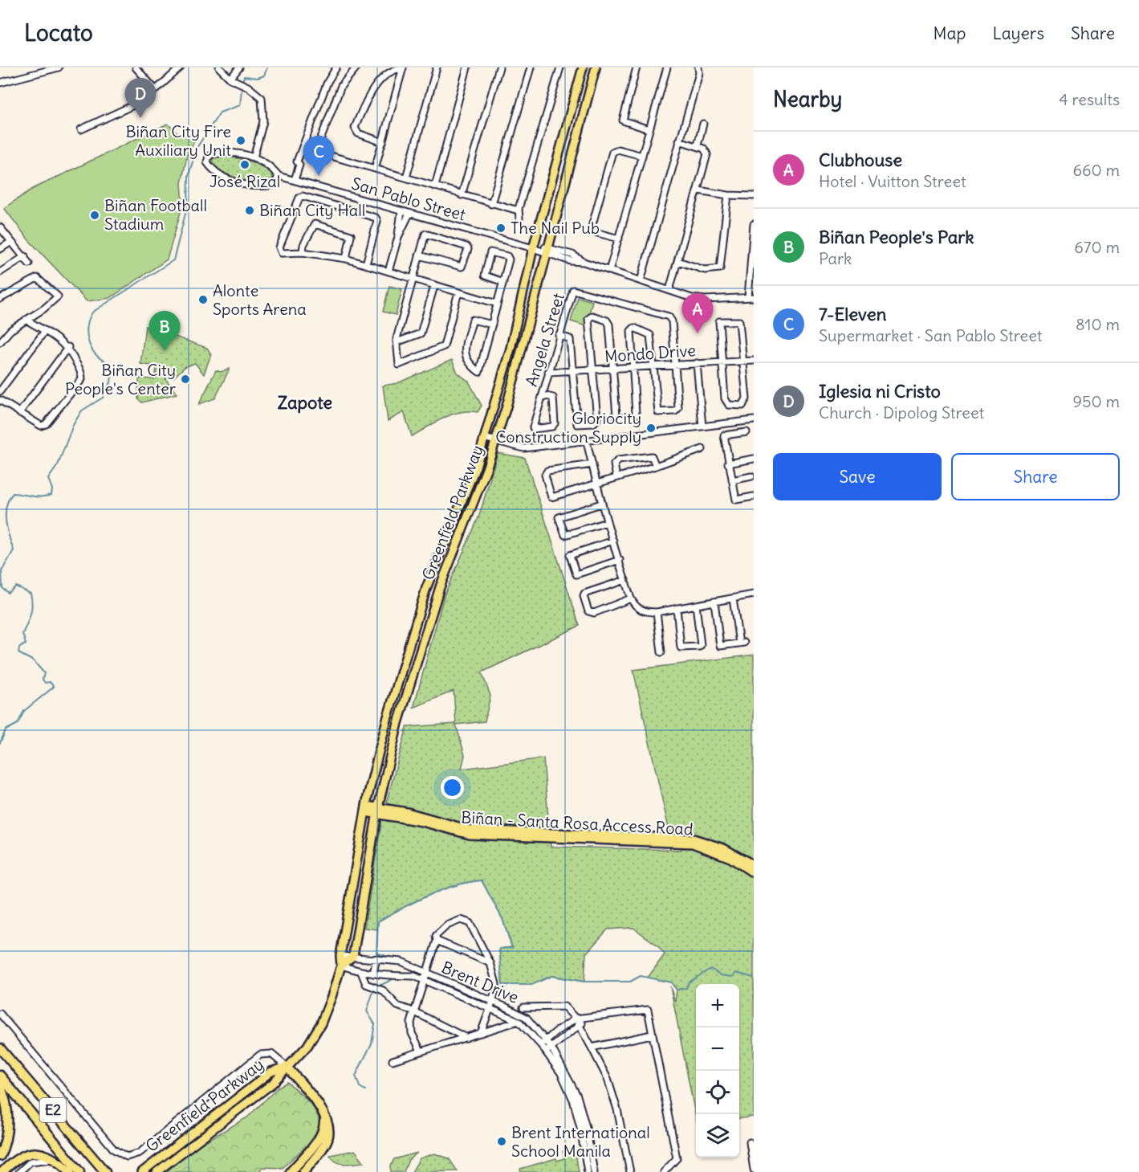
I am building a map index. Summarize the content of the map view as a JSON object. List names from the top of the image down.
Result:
{
  "streets": {
    "highway": ["E2"],
    "main road": ["Greenfield Parkway", "Biñan - Santa Rosa Access Road"],
    "street": [
      "San Pablo Street",
      "Angela Street",
      "Mondo Drive",
      "Brent Drive"
    ]
  },
  "crossings": [
    ["San Pablo Street", "Greenfield Parkway"],
    ["Angela Street", "Mondo Drive"],
    ["Greenfield Parkway", "Biñan - Santa Rosa Access Road"],
    ["Greenfield Parkway", "Brent Drive"]
  ],
  "districts": ["Zapote"],
  "places": [
    "Biñan City Fire Auxiliary Unit",
    "José Rizal",
    "Biñan City Hall",
    "Biñan Football Stadium",
    "The Nail Pub",
    "Alonte Sports Arena",
    "Biñan City People's Center",
    "Gloriocity Construction Supply",
    "Brent International School Manila"
  ],
  "page": {
    "header": "Locato",
    "nav": ["Map", "Layers", "Share"],
    "heading": ["Nearby", "4 results"],
    "pins": [
      "D",
      "C",
      "A",
      "B"
    ],
    "list": [
      {
        "mark": "A",
        "name": "Clubhouse",
        "note": "Hotel · Vuitton Street",
        "value": "660 m"
      },
      {
        "mark": "B",
        "name": "Biñan People's Park",
        "note": "Park",
        "value": "670 m"
      },
      {
        "mark": "C",
        "name": "7-Eleven",
        "note": "Supermarket · San Pablo Street",
        "value": "810 m"
      },
      {
        "mark": "D",
        "name": "Iglesia ni Cristo",
        "note": "Church · Dipolog Street",
        "value": "950 m"
      }
    ],
    "buttons": ["Save", "Share"],
    "map_buttons": ["+", "−"]
  }
}
